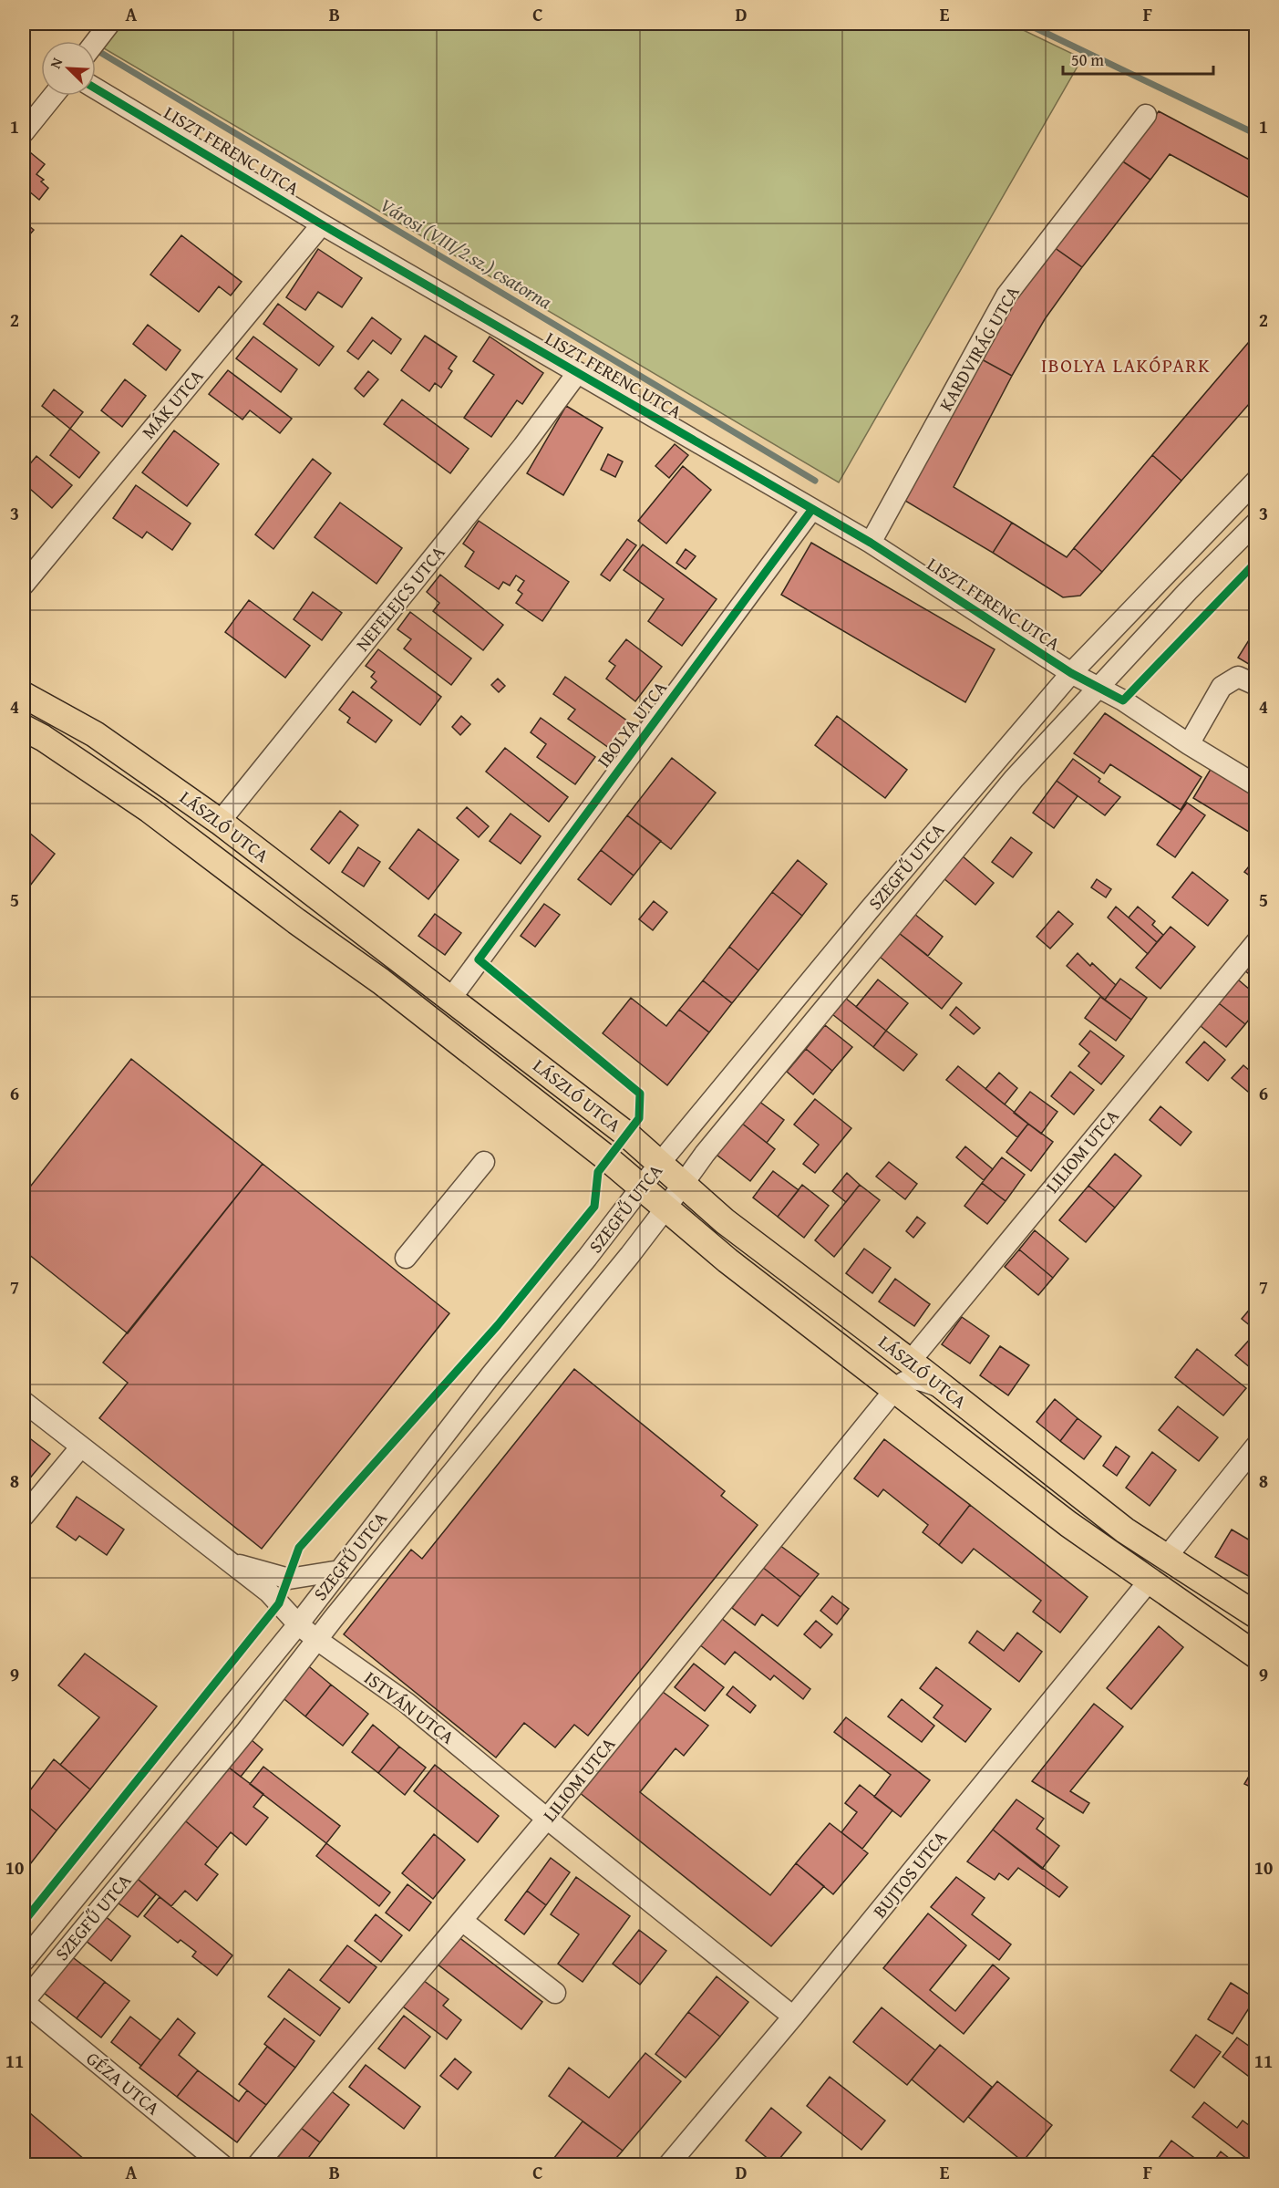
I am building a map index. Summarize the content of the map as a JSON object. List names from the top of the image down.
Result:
{
  "streets": {
    "main road": ["LÁSZLÓ UTCA"],
    "street": [
      "LISZT FERENC UTCA",
      "KARDVIRÁG UTCA",
      "MÁK UTCA",
      "NEFELEJCS UTCA",
      "IBOLYA UTCA",
      "SZEGFŰ UTCA",
      "LILIOM UTCA",
      "ISTVÁN UTCA",
      "BUJTOS UTCA",
      "GÉZA UTCA"
    ]
  },
  "crossings": [
    ["LISZT FERENC UTCA", "KARDVIRÁG UTCA"],
    ["LISZT FERENC UTCA", "MÁK UTCA"],
    ["LISZT FERENC UTCA", "NEFELEJCS UTCA"],
    ["LISZT FERENC UTCA", "IBOLYA UTCA"],
    ["LISZT FERENC UTCA", "SZEGFŰ UTCA"],
    ["NEFELEJCS UTCA", "LÁSZLÓ UTCA"],
    ["IBOLYA UTCA", "LÁSZLÓ UTCA"],
    ["LÁSZLÓ UTCA", "SZEGFŰ UTCA"],
    ["LÁSZLÓ UTCA", "LILIOM UTCA"],
    ["LÁSZLÓ UTCA", "BUJTOS UTCA"],
    ["SZEGFŰ UTCA", "ISTVÁN UTCA"],
    ["SZEGFŰ UTCA", "GÉZA UTCA"],
    ["LILIOM UTCA", "ISTVÁN UTCA"],
    ["ISTVÁN UTCA", "BUJTOS UTCA"]
  ],
  "districts": ["IBOLYA LAKÓPARK"],
  "water": ["Városi (VIII/2.sz.) csatorna"],
  "scale_bar": "50 m",
  "north": "top left",
  "grid": {
    "columns": [
      "A",
      "B",
      "C",
      "D",
      "E",
      "F"
    ],
    "rows": [
      "1",
      "2",
      "3",
      "4",
      "5",
      "6",
      "7",
      "8",
      "9",
      "10",
      "11"
    ]
  }
}
